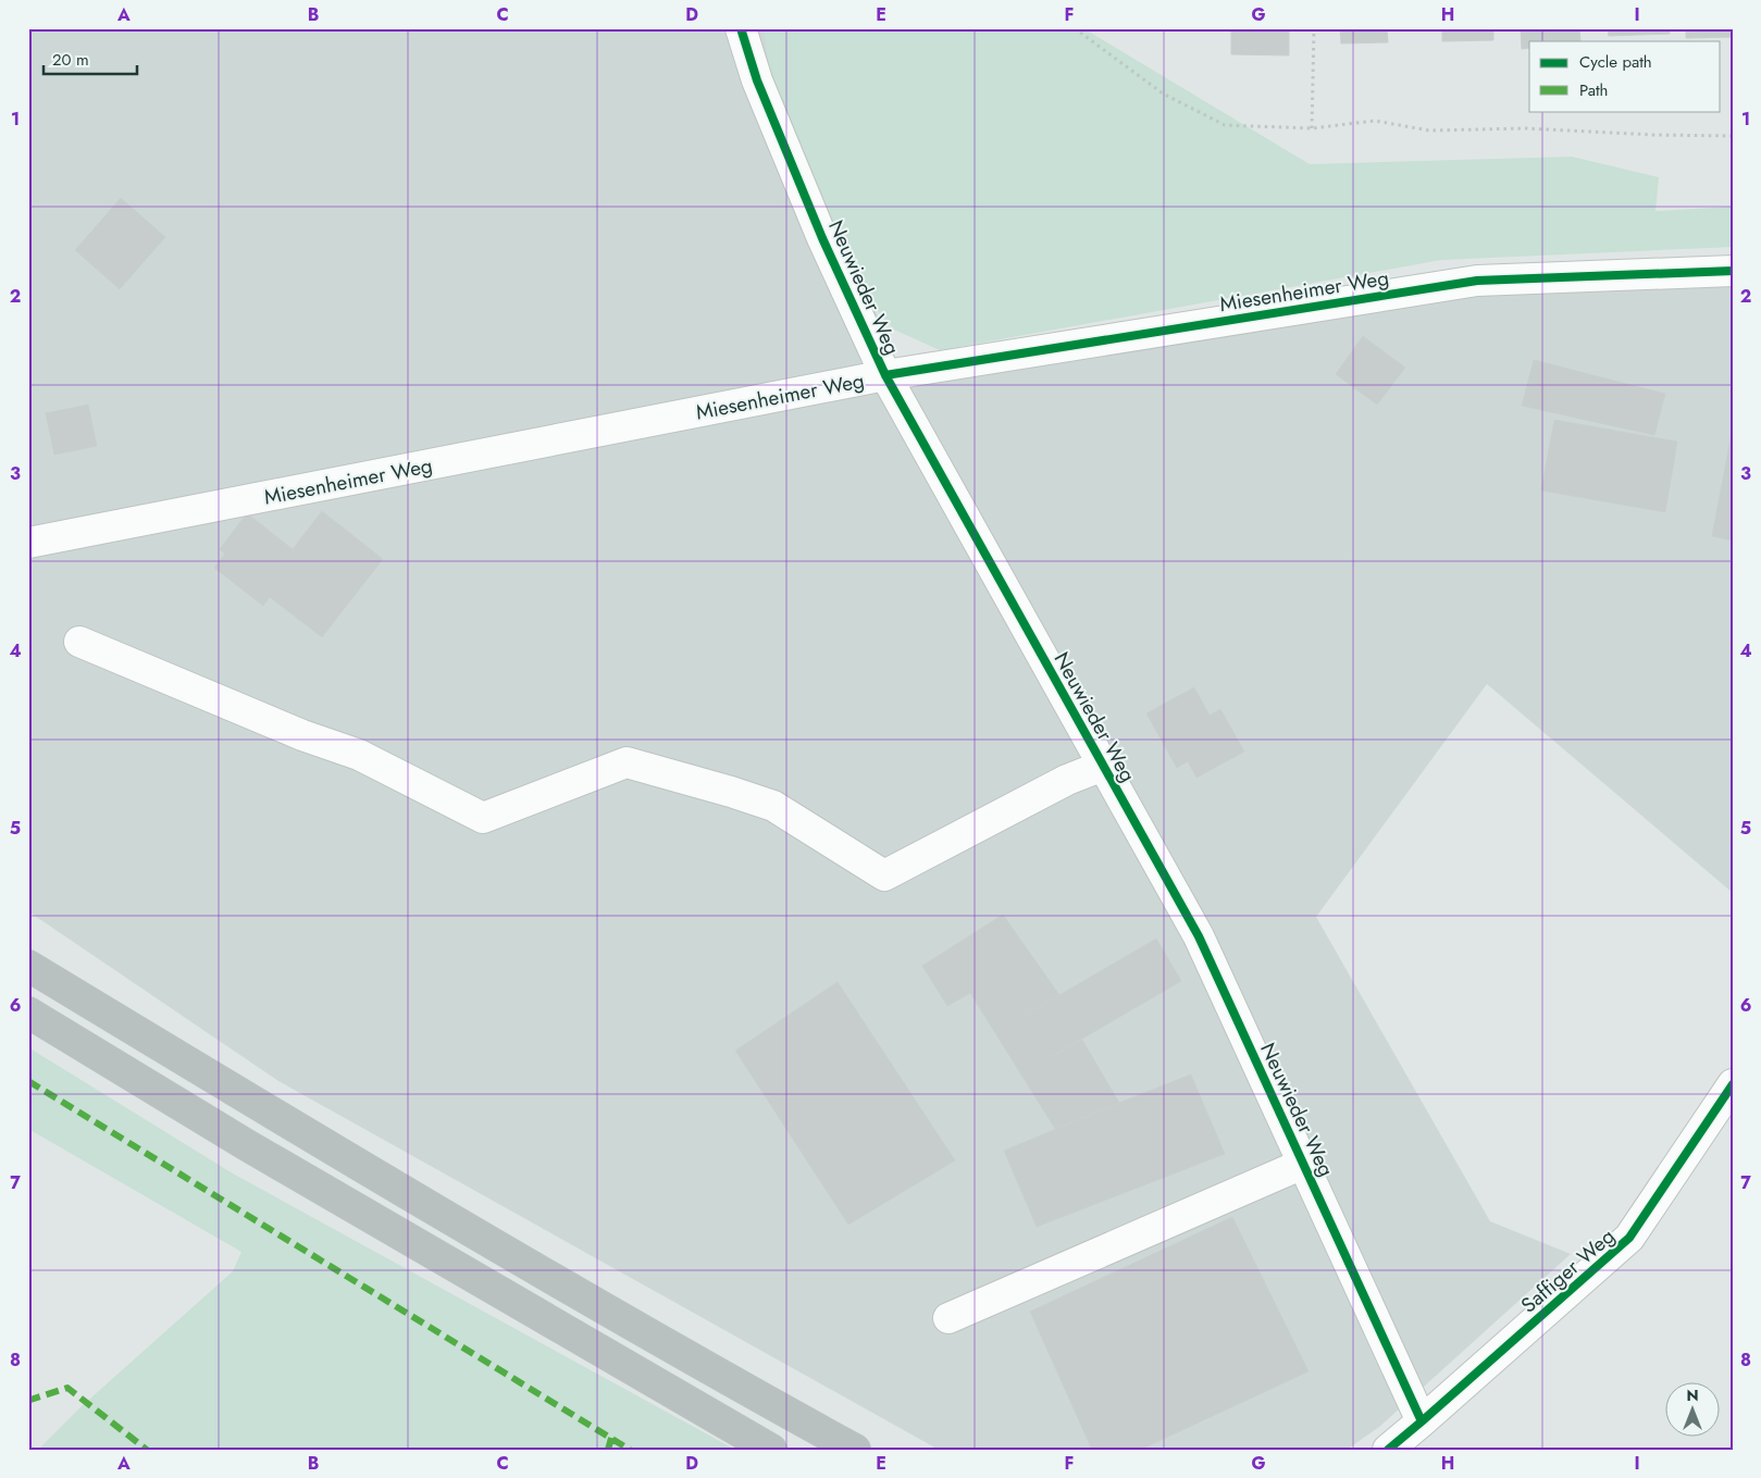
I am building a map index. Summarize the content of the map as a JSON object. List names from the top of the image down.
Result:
{
  "streets": {
    "street": ["Neuwieder Weg", "Miesenheimer Weg", "Saffiger Weg"]
  },
  "crossings": [
    ["Neuwieder Weg", "Miesenheimer Weg"],
    ["Neuwieder Weg", "Saffiger Weg"]
  ],
  "legend": ["Cycle path", "Path"],
  "scale_bar": "20 m",
  "north": "top",
  "grid": {
    "columns": [
      "A",
      "B",
      "C",
      "D",
      "E",
      "F",
      "G",
      "H",
      "I"
    ],
    "rows": [
      "1",
      "2",
      "3",
      "4",
      "5",
      "6",
      "7",
      "8"
    ]
  }
}
